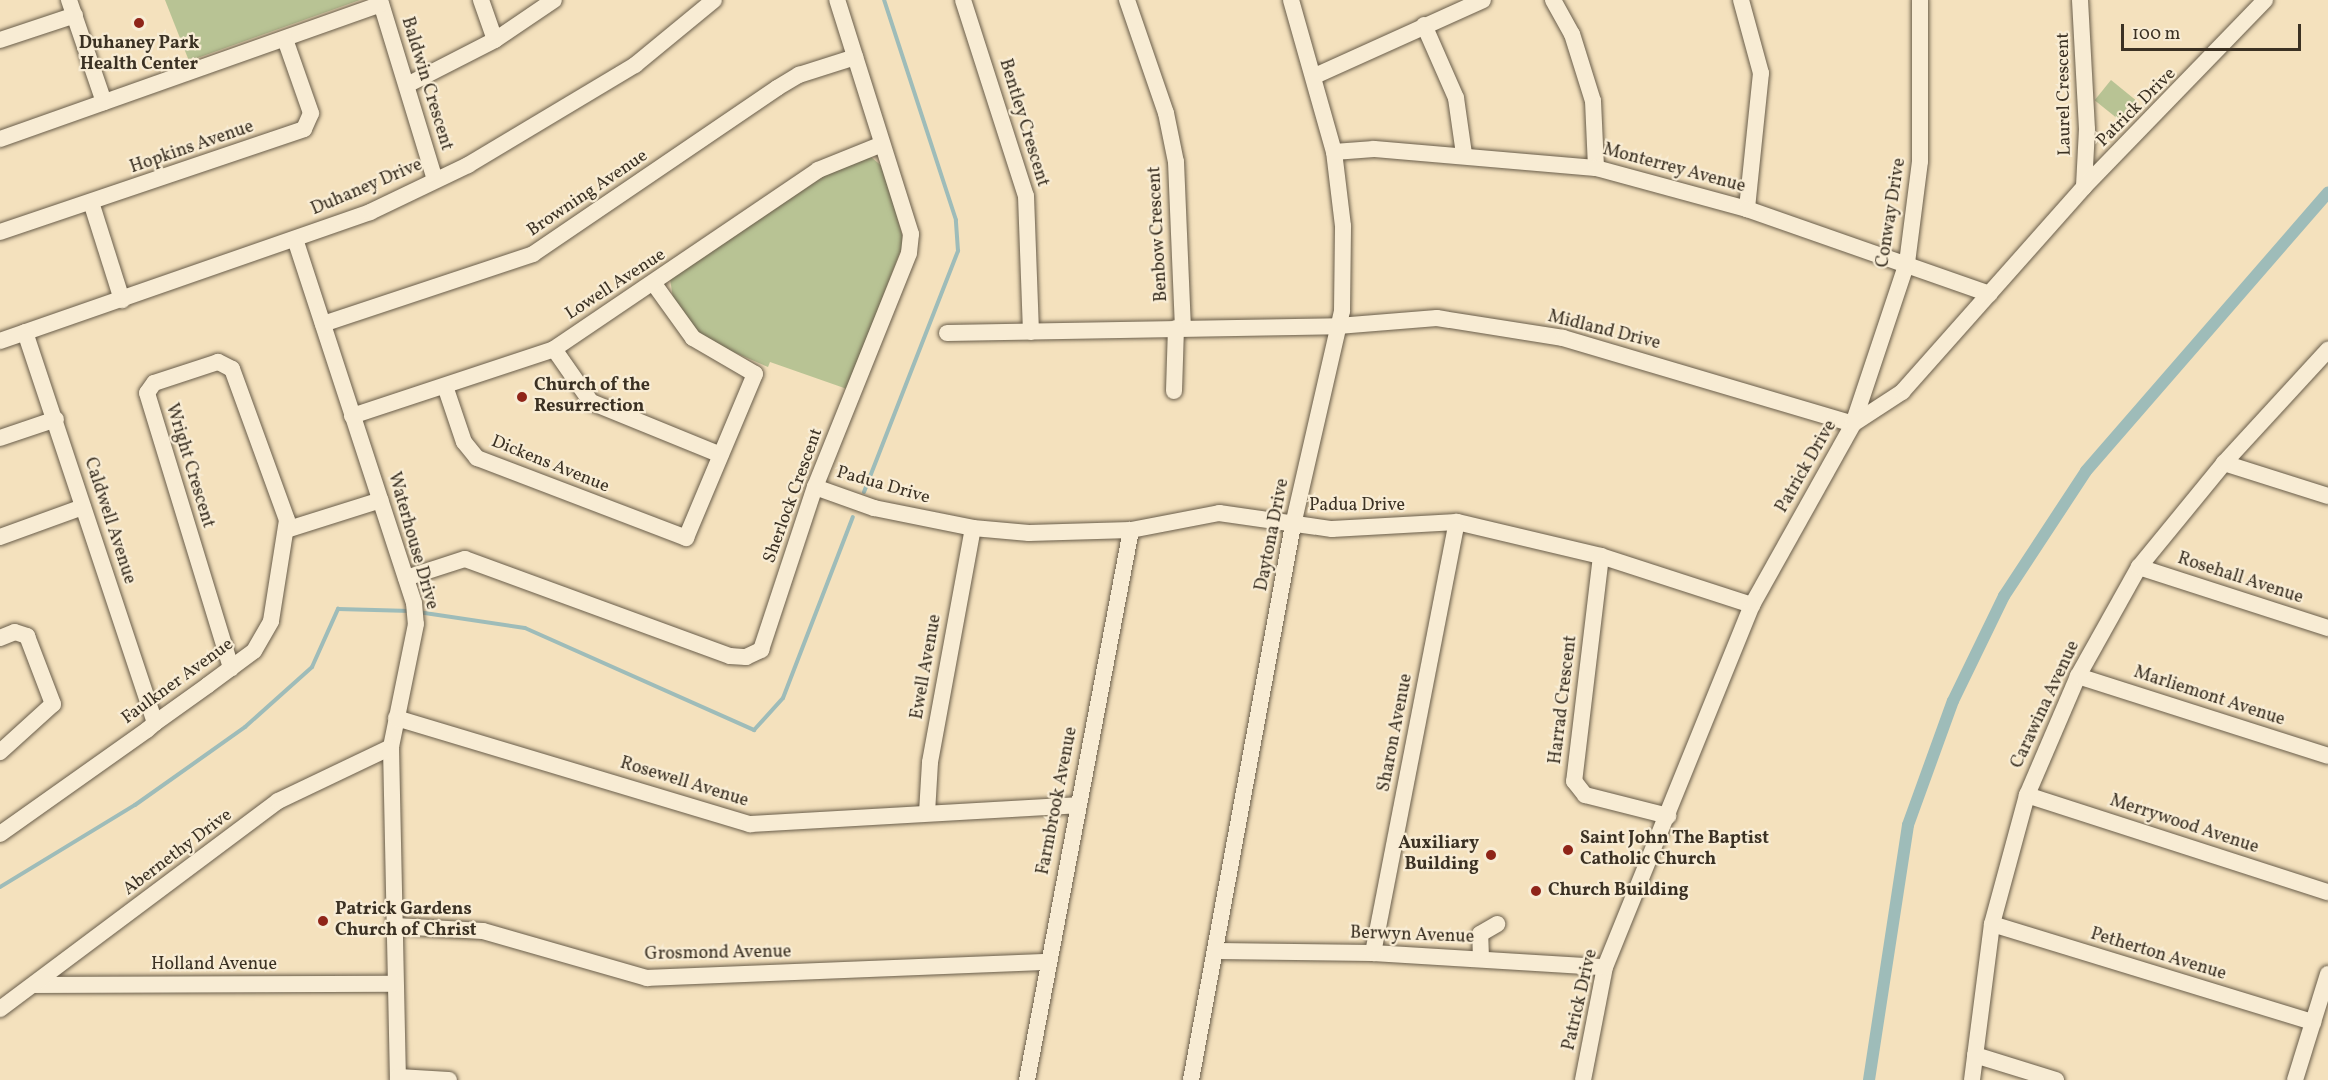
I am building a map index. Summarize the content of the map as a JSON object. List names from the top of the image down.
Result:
{
  "streets": {
    "street": [
      "Baldwin Crescent",
      "Laurel Crescent",
      "Patrick Drive",
      "Bentley Crescent",
      "Hopkins Avenue",
      "Monterrey Avenue",
      "Duhaney Drive",
      "Browning Avenue",
      "Conway Drive",
      "Benbow Crescent",
      "Lowell Avenue",
      "Midland Drive",
      "Dickens Avenue",
      "Wright Crescent",
      "Padua Drive",
      "Sherlock Crescent",
      "Caldwell Avenue",
      "Daytona Drive",
      "Waterhouse Drive",
      "Rosehall Avenue",
      "Ewell Avenue",
      "Faulkner Avenue",
      "Marliemont Avenue",
      "Harrad Crescent",
      "Carawina Avenue",
      "Sharon Avenue",
      "Rosewell Avenue",
      "Farmbrook Avenue",
      "Merrywood Avenue",
      "Abernethy Drive",
      "Berwyn Avenue",
      "Grosmond Avenue",
      "Petherton Avenue",
      "Holland Avenue"
    ]
  },
  "crossings": [
    ["Baldwin Crescent", "Duhaney Drive"],
    ["Laurel Crescent", "Patrick Drive"],
    ["Patrick Drive", "Monterrey Avenue"],
    ["Patrick Drive", "Conway Drive"],
    ["Patrick Drive", "Midland Drive"],
    ["Patrick Drive", "Padua Drive"],
    ["Patrick Drive", "Harrad Crescent"],
    ["Patrick Drive", "Berwyn Avenue"],
    ["Bentley Crescent", "Midland Drive"],
    ["Monterrey Avenue", "Conway Drive"],
    ["Monterrey Avenue", "Daytona Drive"],
    ["Duhaney Drive", "Caldwell Avenue"],
    ["Duhaney Drive", "Waterhouse Drive"],
    ["Browning Avenue", "Sherlock Crescent"],
    ["Browning Avenue", "Waterhouse Drive"],
    ["Conway Drive", "Midland Drive"],
    ["Benbow Crescent", "Midland Drive"],
    ["Lowell Avenue", "Dickens Avenue"],
    ["Lowell Avenue", "Sherlock Crescent"],
    ["Lowell Avenue", "Waterhouse Drive"],
    ["Midland Drive", "Daytona Drive"],
    ["Wright Crescent", "Faulkner Avenue"],
    ["Padua Drive", "Sherlock Crescent"],
    ["Padua Drive", "Daytona Drive"],
    ["Padua Drive", "Ewell Avenue"],
    ["Padua Drive", "Harrad Crescent"],
    ["Padua Drive", "Sharon Avenue"],
    ["Padua Drive", "Farmbrook Avenue"],
    ["Sherlock Crescent", "Waterhouse Drive"],
    ["Caldwell Avenue", "Faulkner Avenue"],
    ["Daytona Drive", "Berwyn Avenue"],
    ["Waterhouse Drive", "Rosewell Avenue"],
    ["Waterhouse Drive", "Abernethy Drive"],
    ["Waterhouse Drive", "Grosmond Avenue"],
    ["Waterhouse Drive", "Holland Avenue"],
    ["Rosehall Avenue", "Carawina Avenue"],
    ["Ewell Avenue", "Rosewell Avenue"],
    ["Marliemont Avenue", "Carawina Avenue"],
    ["Carawina Avenue", "Merrywood Avenue"],
    ["Carawina Avenue", "Petherton Avenue"],
    ["Sharon Avenue", "Berwyn Avenue"],
    ["Rosewell Avenue", "Farmbrook Avenue"],
    ["Farmbrook Avenue", "Grosmond Avenue"],
    ["Abernethy Drive", "Holland Avenue"]
  ],
  "places": [
    "Duhaney Park Health Center",
    "Church of the Resurrection",
    "Saint John The Baptist Catholic Church",
    "Auxiliary Building",
    "Church Building",
    "Patrick Gardens Church of Christ"
  ],
  "scale_bar": "100 m"
}
